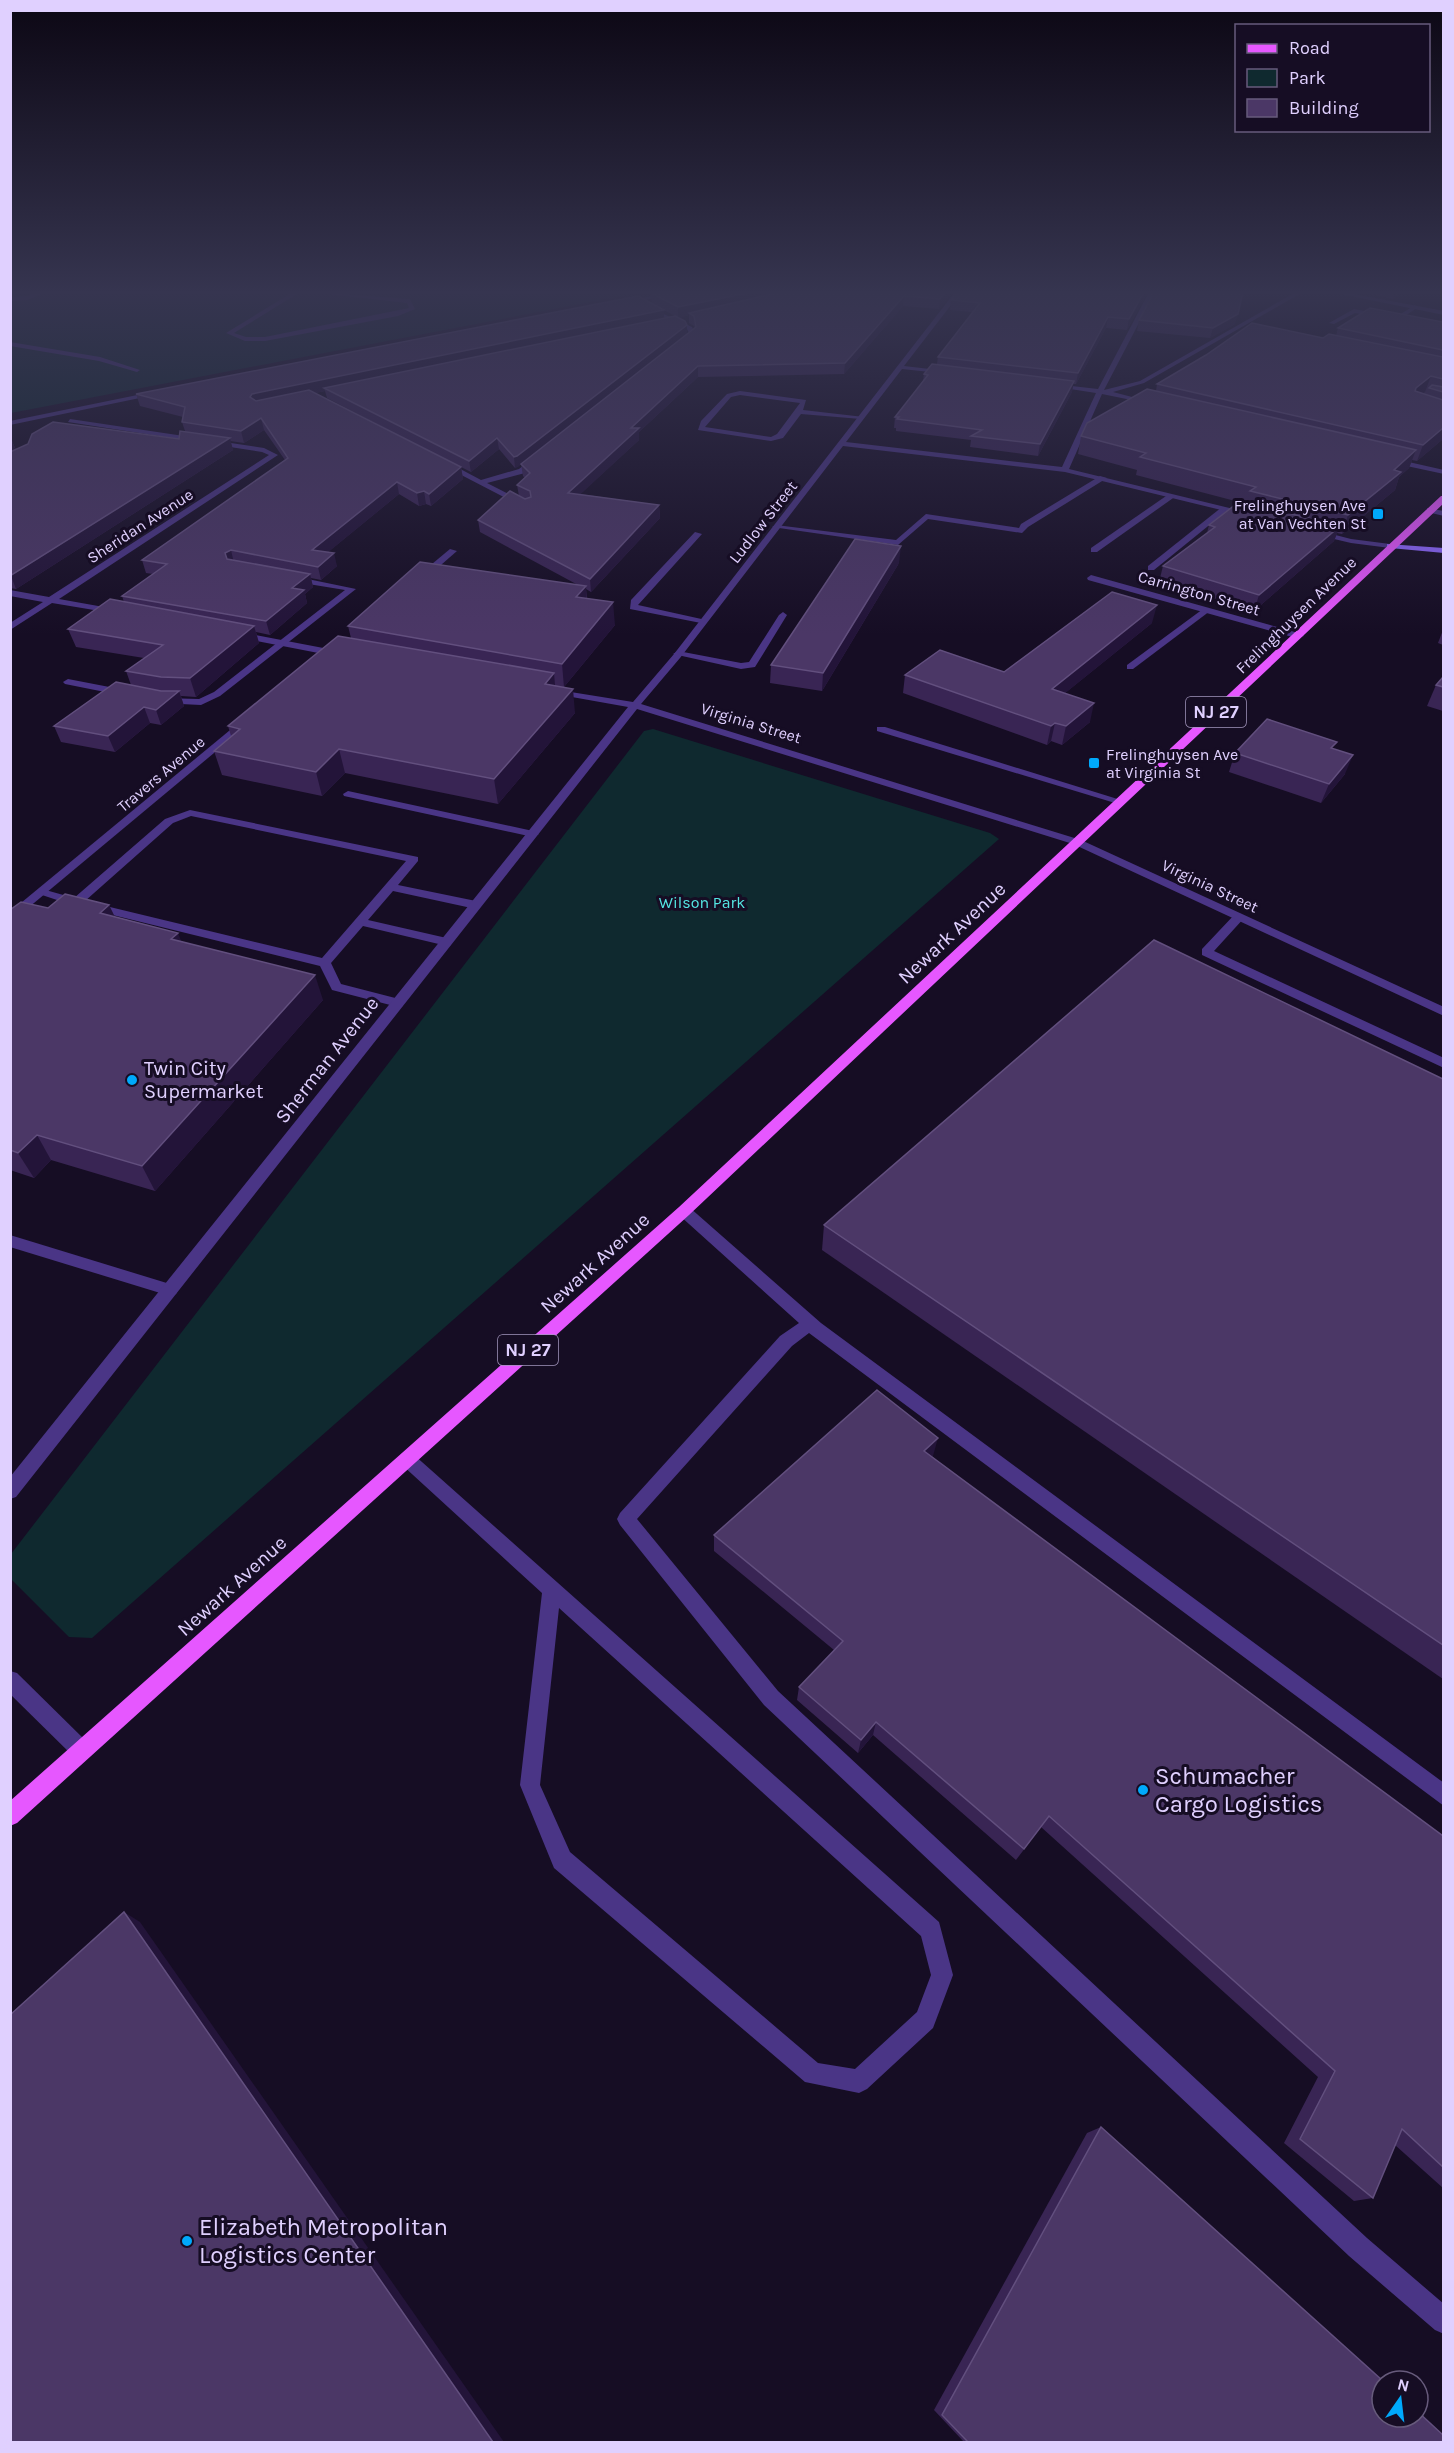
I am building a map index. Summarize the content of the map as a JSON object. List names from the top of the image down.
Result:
{
  "streets": {
    "main road": ["Frelinghuysen Avenue", "NJ 27", "Newark Avenue"],
    "street": [
      "Ludlow Street",
      "Sheridan Avenue",
      "Carrington Street",
      "Virginia Street",
      "Travers Avenue",
      "Sherman Avenue"
    ]
  },
  "crossings": [
    ["Ludlow Street", "Sherman Avenue"],
    ["Carrington Street", "Frelinghuysen Avenue"],
    ["Frelinghuysen Avenue", "Virginia Street"],
    ["Frelinghuysen Avenue", "Newark Avenue"],
    ["Virginia Street", "Sherman Avenue"]
  ],
  "parks": ["Wilson Park"],
  "places": {
    "transit": ["Frelinghuysen Ave at Van Vechten St", "Frelinghuysen Ave at Virginia St"],
    "other": ["Twin City Supermarket", "Schumacher Cargo Logistics", "Elizabeth Metropolitan Logistics Center"]
  },
  "legend": ["Road", "Park", "Building"],
  "north": "top"
}
